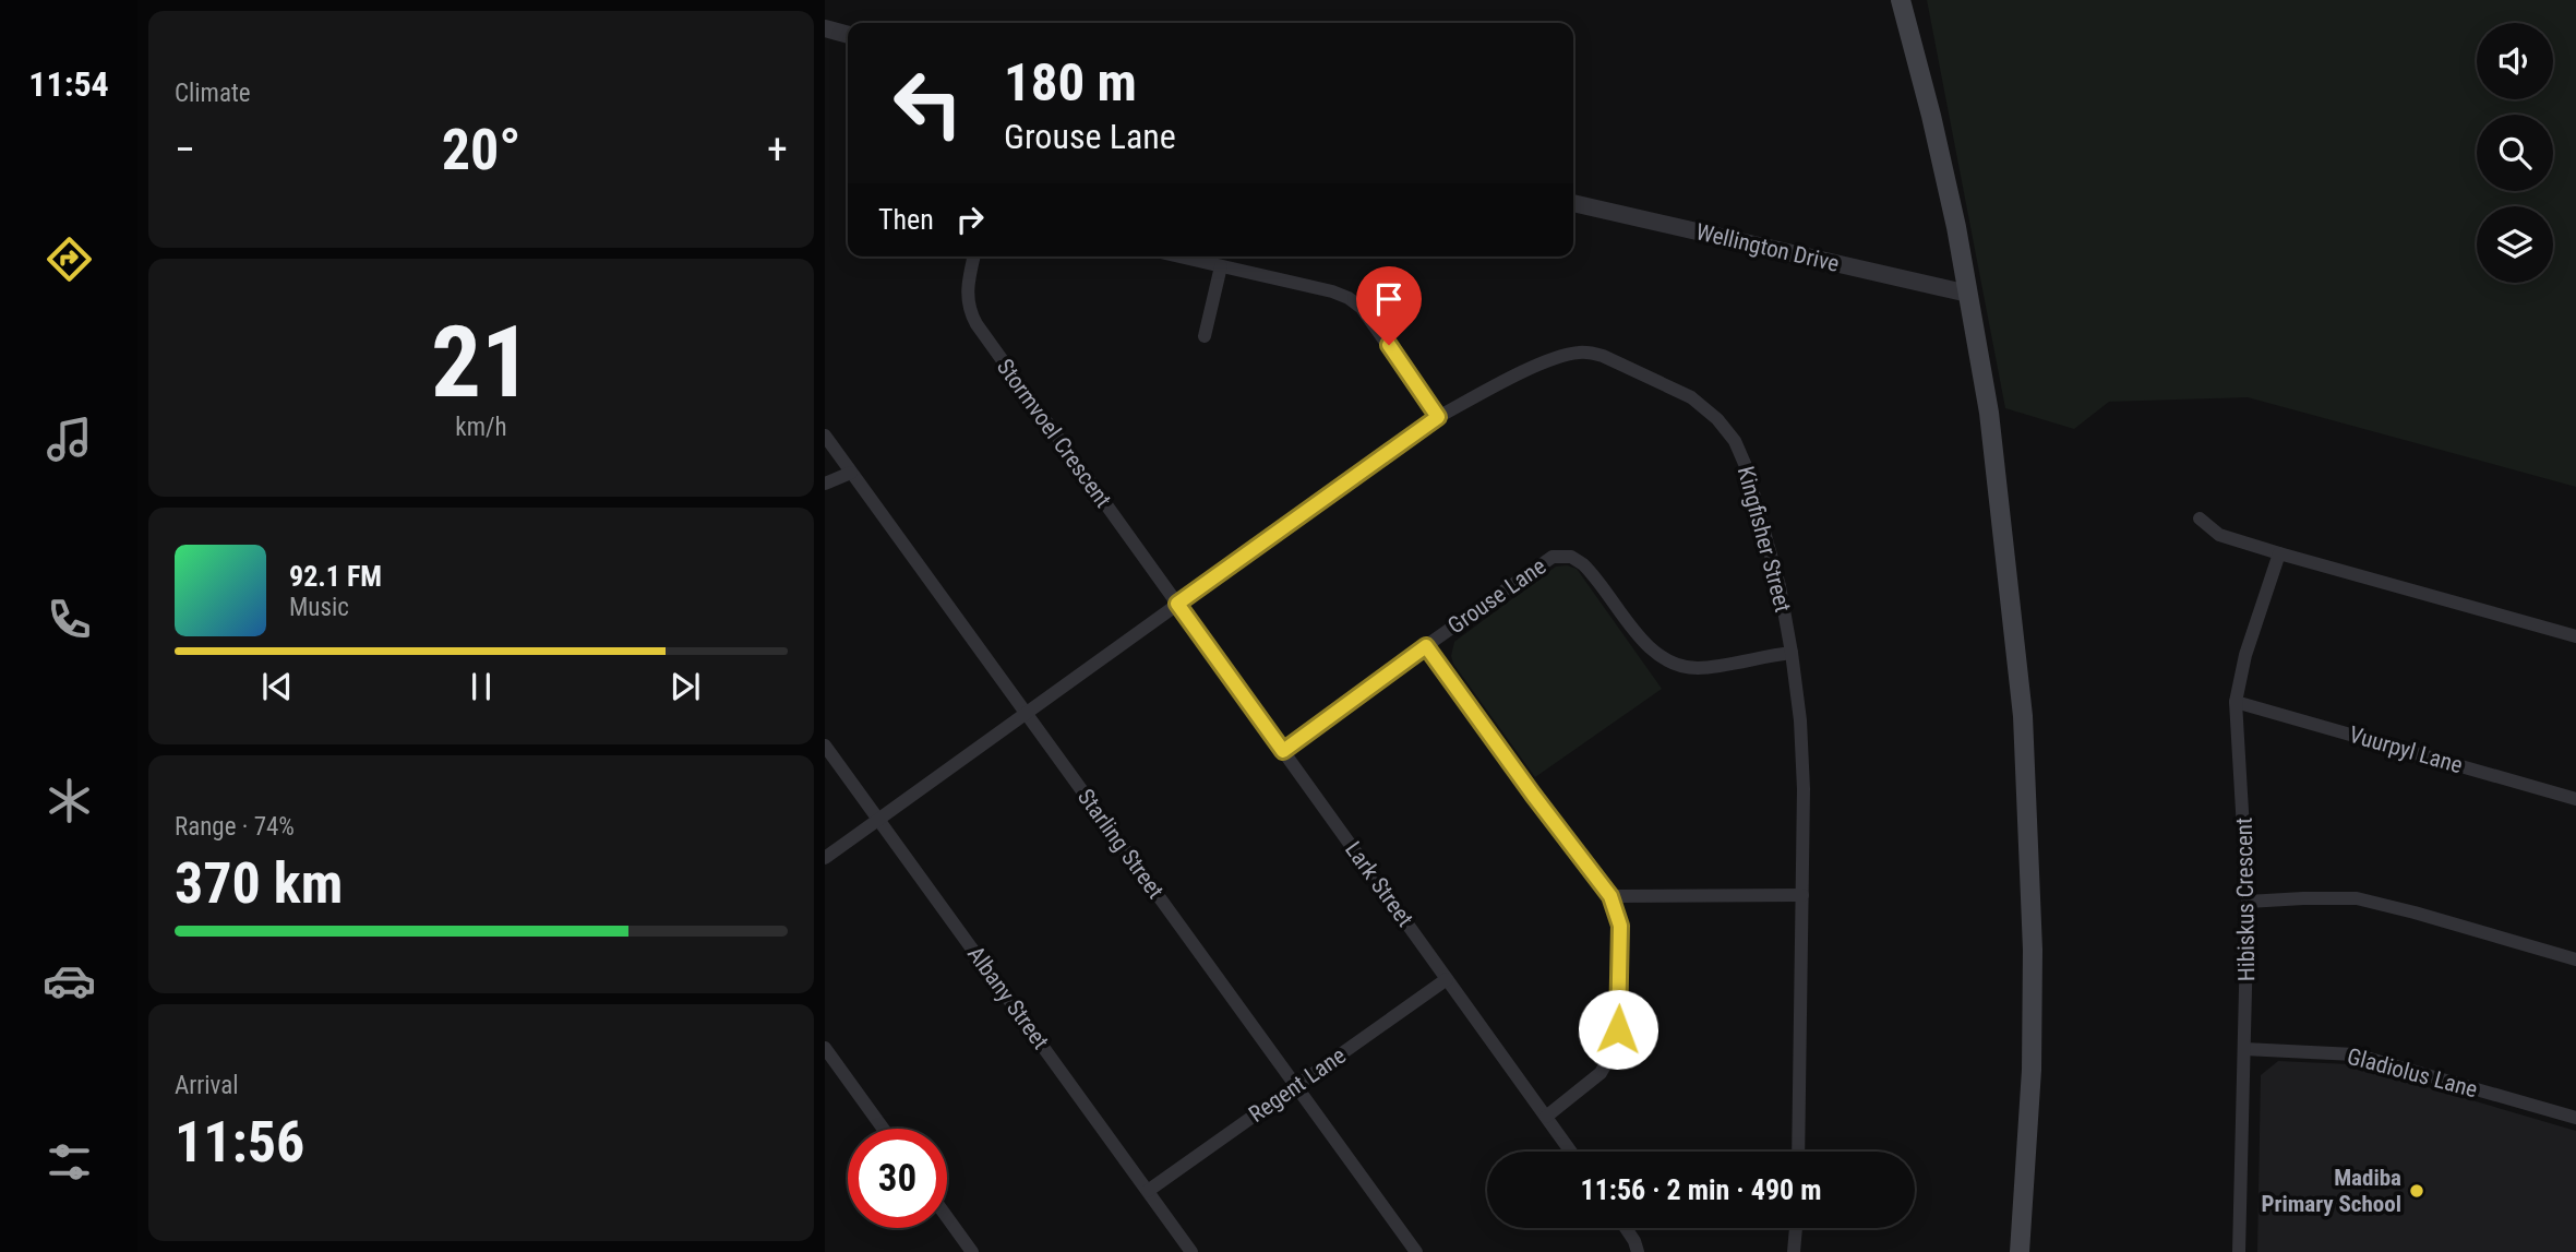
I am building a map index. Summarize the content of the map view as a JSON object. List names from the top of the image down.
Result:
{
  "streets": {
    "street": [
      "Wellington Drive",
      "Stormvoel Crescent",
      "Kingfisher Street",
      "Grouse Lane",
      "Vuurpyl Lane",
      "Starling Street",
      "Lark Street",
      "Hibiskus Crescent",
      "Albany Street",
      "Gladiolus Lane",
      "Regent Lane"
    ]
  },
  "crossings": [
    ["Stormvoel Crescent", "Kingfisher Street"],
    ["Stormvoel Crescent", "Lark Street"],
    ["Kingfisher Street", "Grouse Lane"],
    ["Kingfisher Street", "Starling Street"],
    ["Kingfisher Street", "Lark Street"],
    ["Kingfisher Street", "Albany Street"],
    ["Grouse Lane", "Lark Street"],
    ["Vuurpyl Lane", "Hibiskus Crescent"],
    ["Starling Street", "Regent Lane"],
    ["Lark Street", "Regent Lane"],
    ["Hibiskus Crescent", "Gladiolus Lane"],
    ["Albany Street", "Regent Lane"]
  ],
  "places": ["Madiba Primary School"],
  "page": {
    "tabs": "11:54",
    "tile": [
      "Climate",
      ["21", "km/h"],
      ["Range · 74%", "370 km"],
      ["Arrival", "11:56"]
    ],
    "turn": ["180 m", "Grouse Lane"],
    "heat": ["−", "20°", "+"],
    "then": "Then",
    "song": ["92.1 FM", "Music"],
    "limit": "30",
    "trip": "11:56 · 2 min · 490 m"
  }
}
